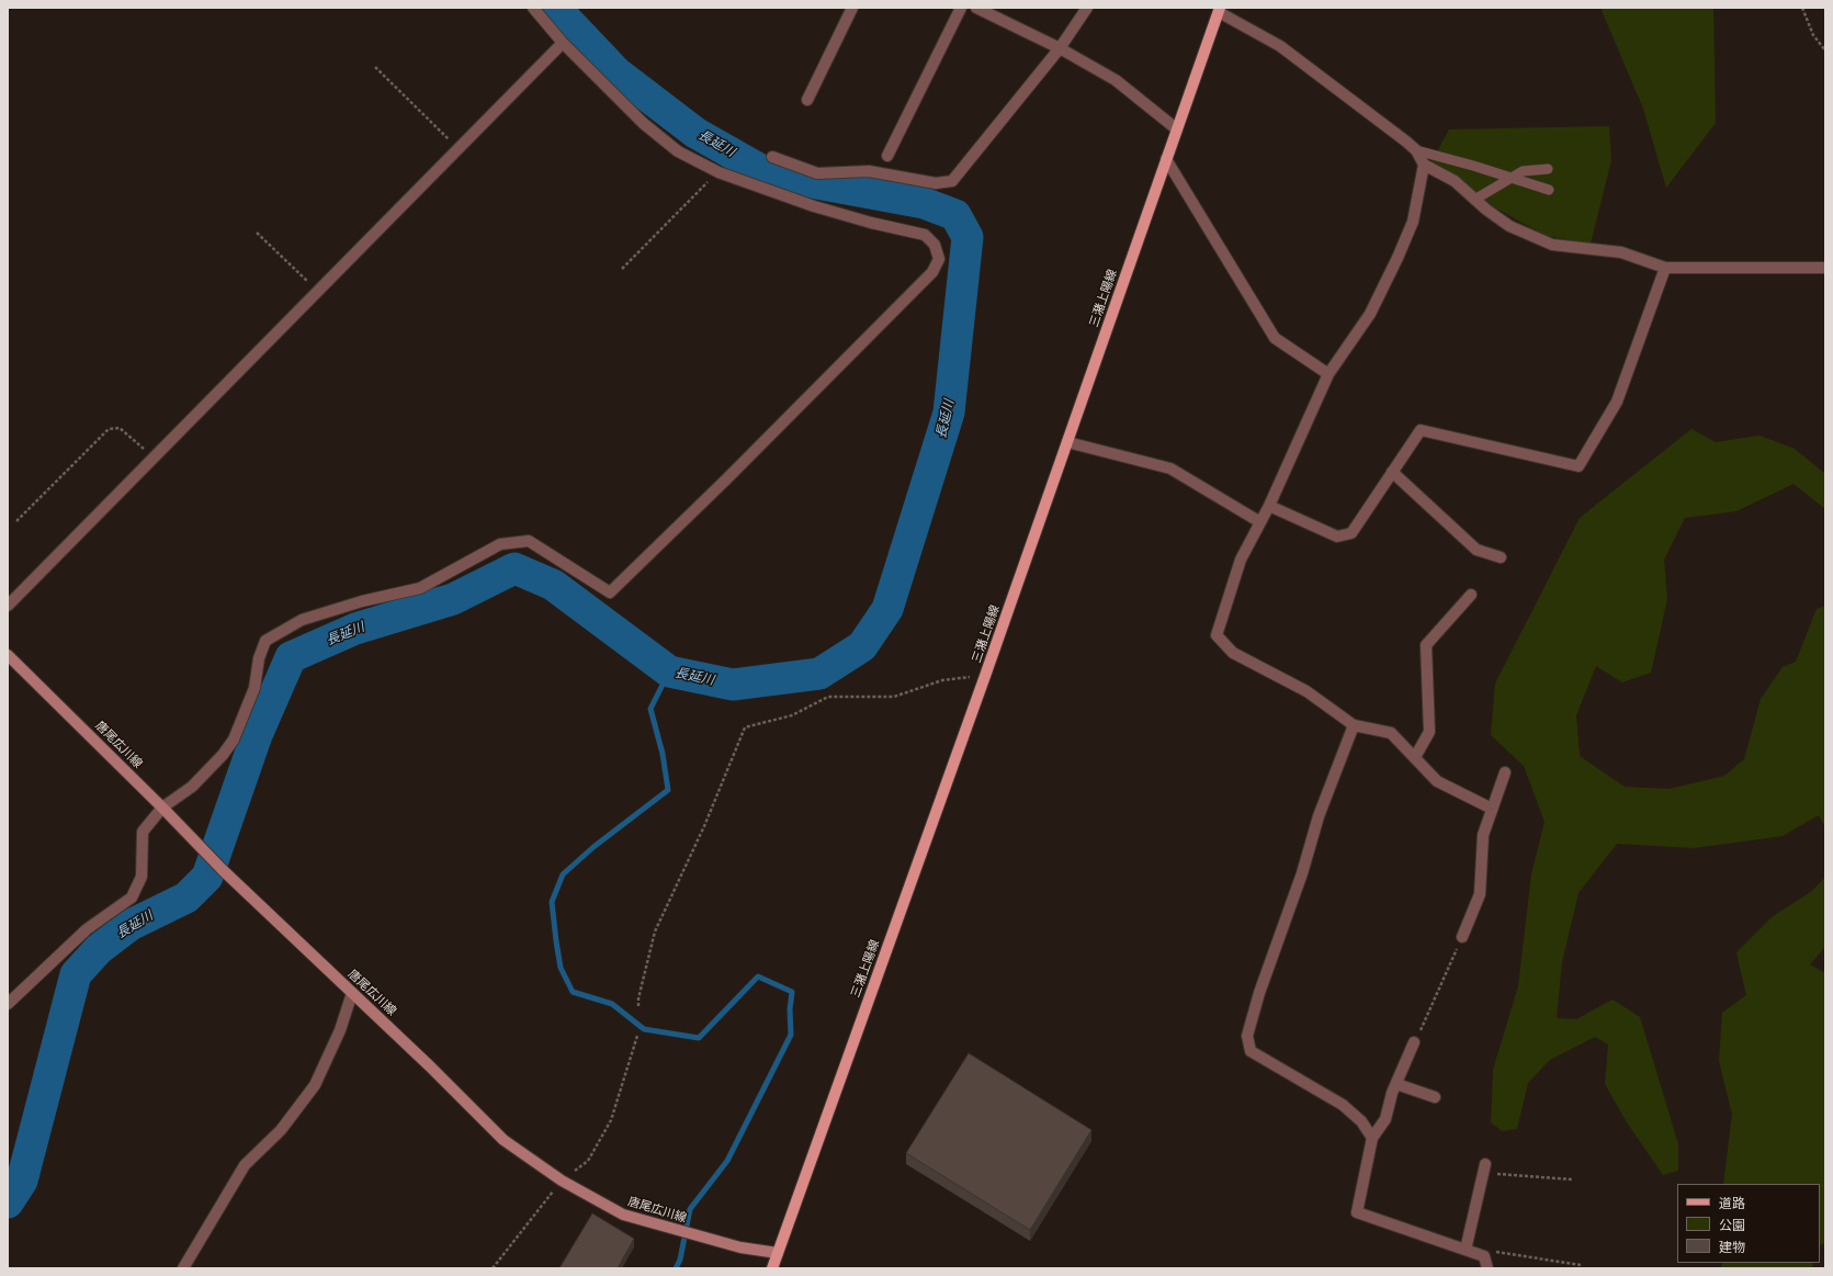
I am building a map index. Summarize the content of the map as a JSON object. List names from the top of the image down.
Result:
{
  "streets": {
    "main road": ["三潴上陽線", "唐尾広川線"]
  },
  "crossings": [
    ["三潴上陽線", "唐尾広川線"]
  ],
  "water": ["長延川"],
  "legend": ["道路", "公園", "建物"]
}
